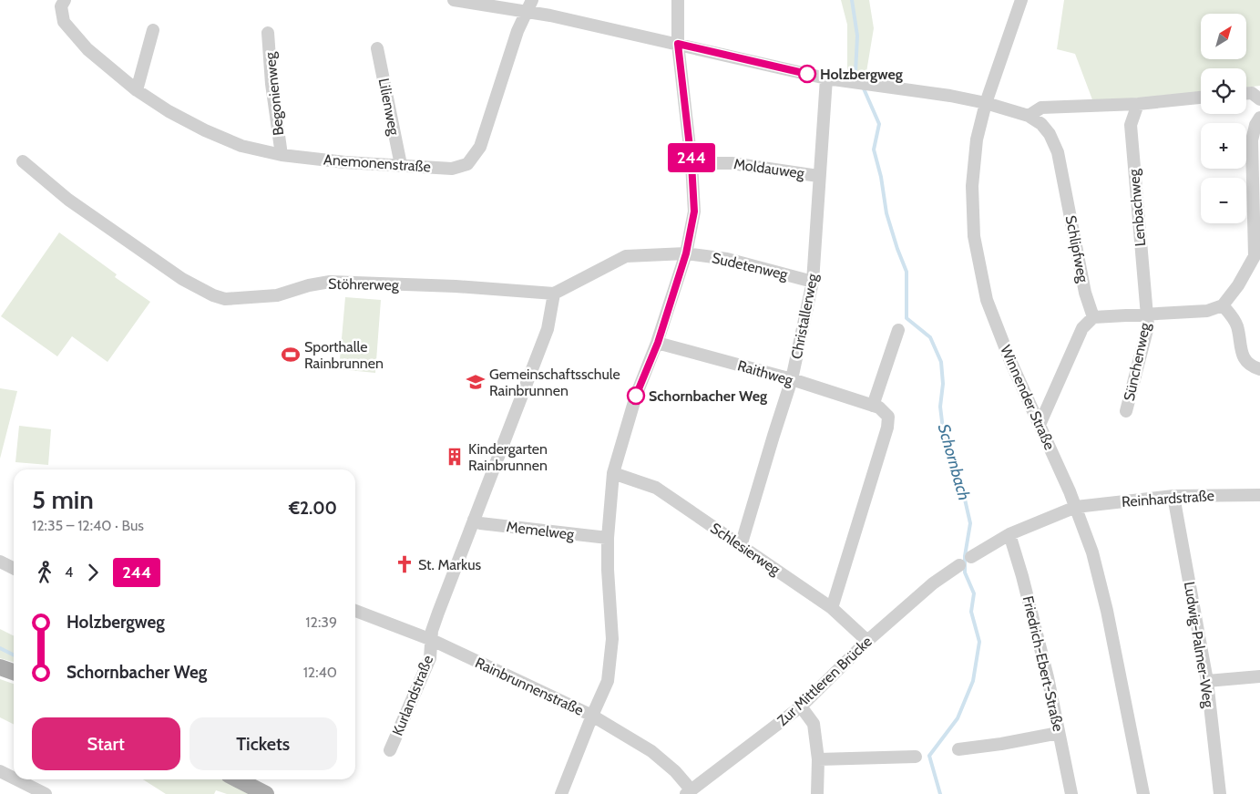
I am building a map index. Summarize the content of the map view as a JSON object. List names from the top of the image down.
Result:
{
  "streets": {
    "street": [
      "Begonienweg",
      "Lilienweg",
      "Anemonenstraße",
      "Moldauweg",
      "Lenbachweg",
      "Schlipfweg",
      "Sudetenweg",
      "Stöhrerweg",
      "Christallerweg",
      "Sünchenweg",
      "Raithweg",
      "Winnender Straße",
      "Reinhardstraße",
      "Memelweg",
      "Schlesierweg",
      "Ludwig-Palmer-Weg",
      "Friedrich-Ebert-Straße",
      "Zur Mittleren Brücke",
      "Rainbrunnenstraße",
      "Kurlandstraße"
    ]
  },
  "crossings": [
    ["Begonienweg", "Anemonenstraße"],
    ["Lilienweg", "Anemonenstraße"],
    ["Moldauweg", "Christallerweg"],
    ["Lenbachweg", "Sünchenweg"],
    ["Schlipfweg", "Sünchenweg"],
    ["Schlipfweg", "Winnender Straße"],
    ["Sudetenweg", "Christallerweg"],
    ["Stöhrerweg", "Kurlandstraße"],
    ["Christallerweg", "Raithweg"],
    ["Christallerweg", "Schlesierweg"],
    ["Raithweg", "Schlesierweg"],
    ["Winnender Straße", "Reinhardstraße"],
    ["Reinhardstraße", "Ludwig-Palmer-Weg"],
    ["Memelweg", "Kurlandstraße"],
    ["Schlesierweg", "Zur Mittleren Brücke"],
    ["Zur Mittleren Brücke", "Rainbrunnenstraße"],
    ["Rainbrunnenstraße", "Kurlandstraße"]
  ],
  "water": ["Schornbach"],
  "places": {
    "other": ["Holzbergweg", "Schornbacher Weg"],
    "sports": ["Sporthalle Rainbrunnen"],
    "school or university": ["Gemeinschaftsschule Rainbrunnen"],
    "building": ["Kindergarten Rainbrunnen"],
    "church": ["St. Markus"]
  },
  "lines": ["bus line 244"],
  "north": "top right",
  "page": {
    "on_map": "244",
    "map_buttons": ["+", "−"],
    "heading": ["5 min", "12:35 – 12:40 · Bus", "€2.00"],
    "legs": ["4", "244"],
    "list": [
      {
        "name": "Holzbergweg",
        "value": "12:39"
      },
      {
        "name": "Schornbacher Weg",
        "value": "12:40"
      }
    ],
    "buttons": ["Start", "Tickets"]
  }
}
